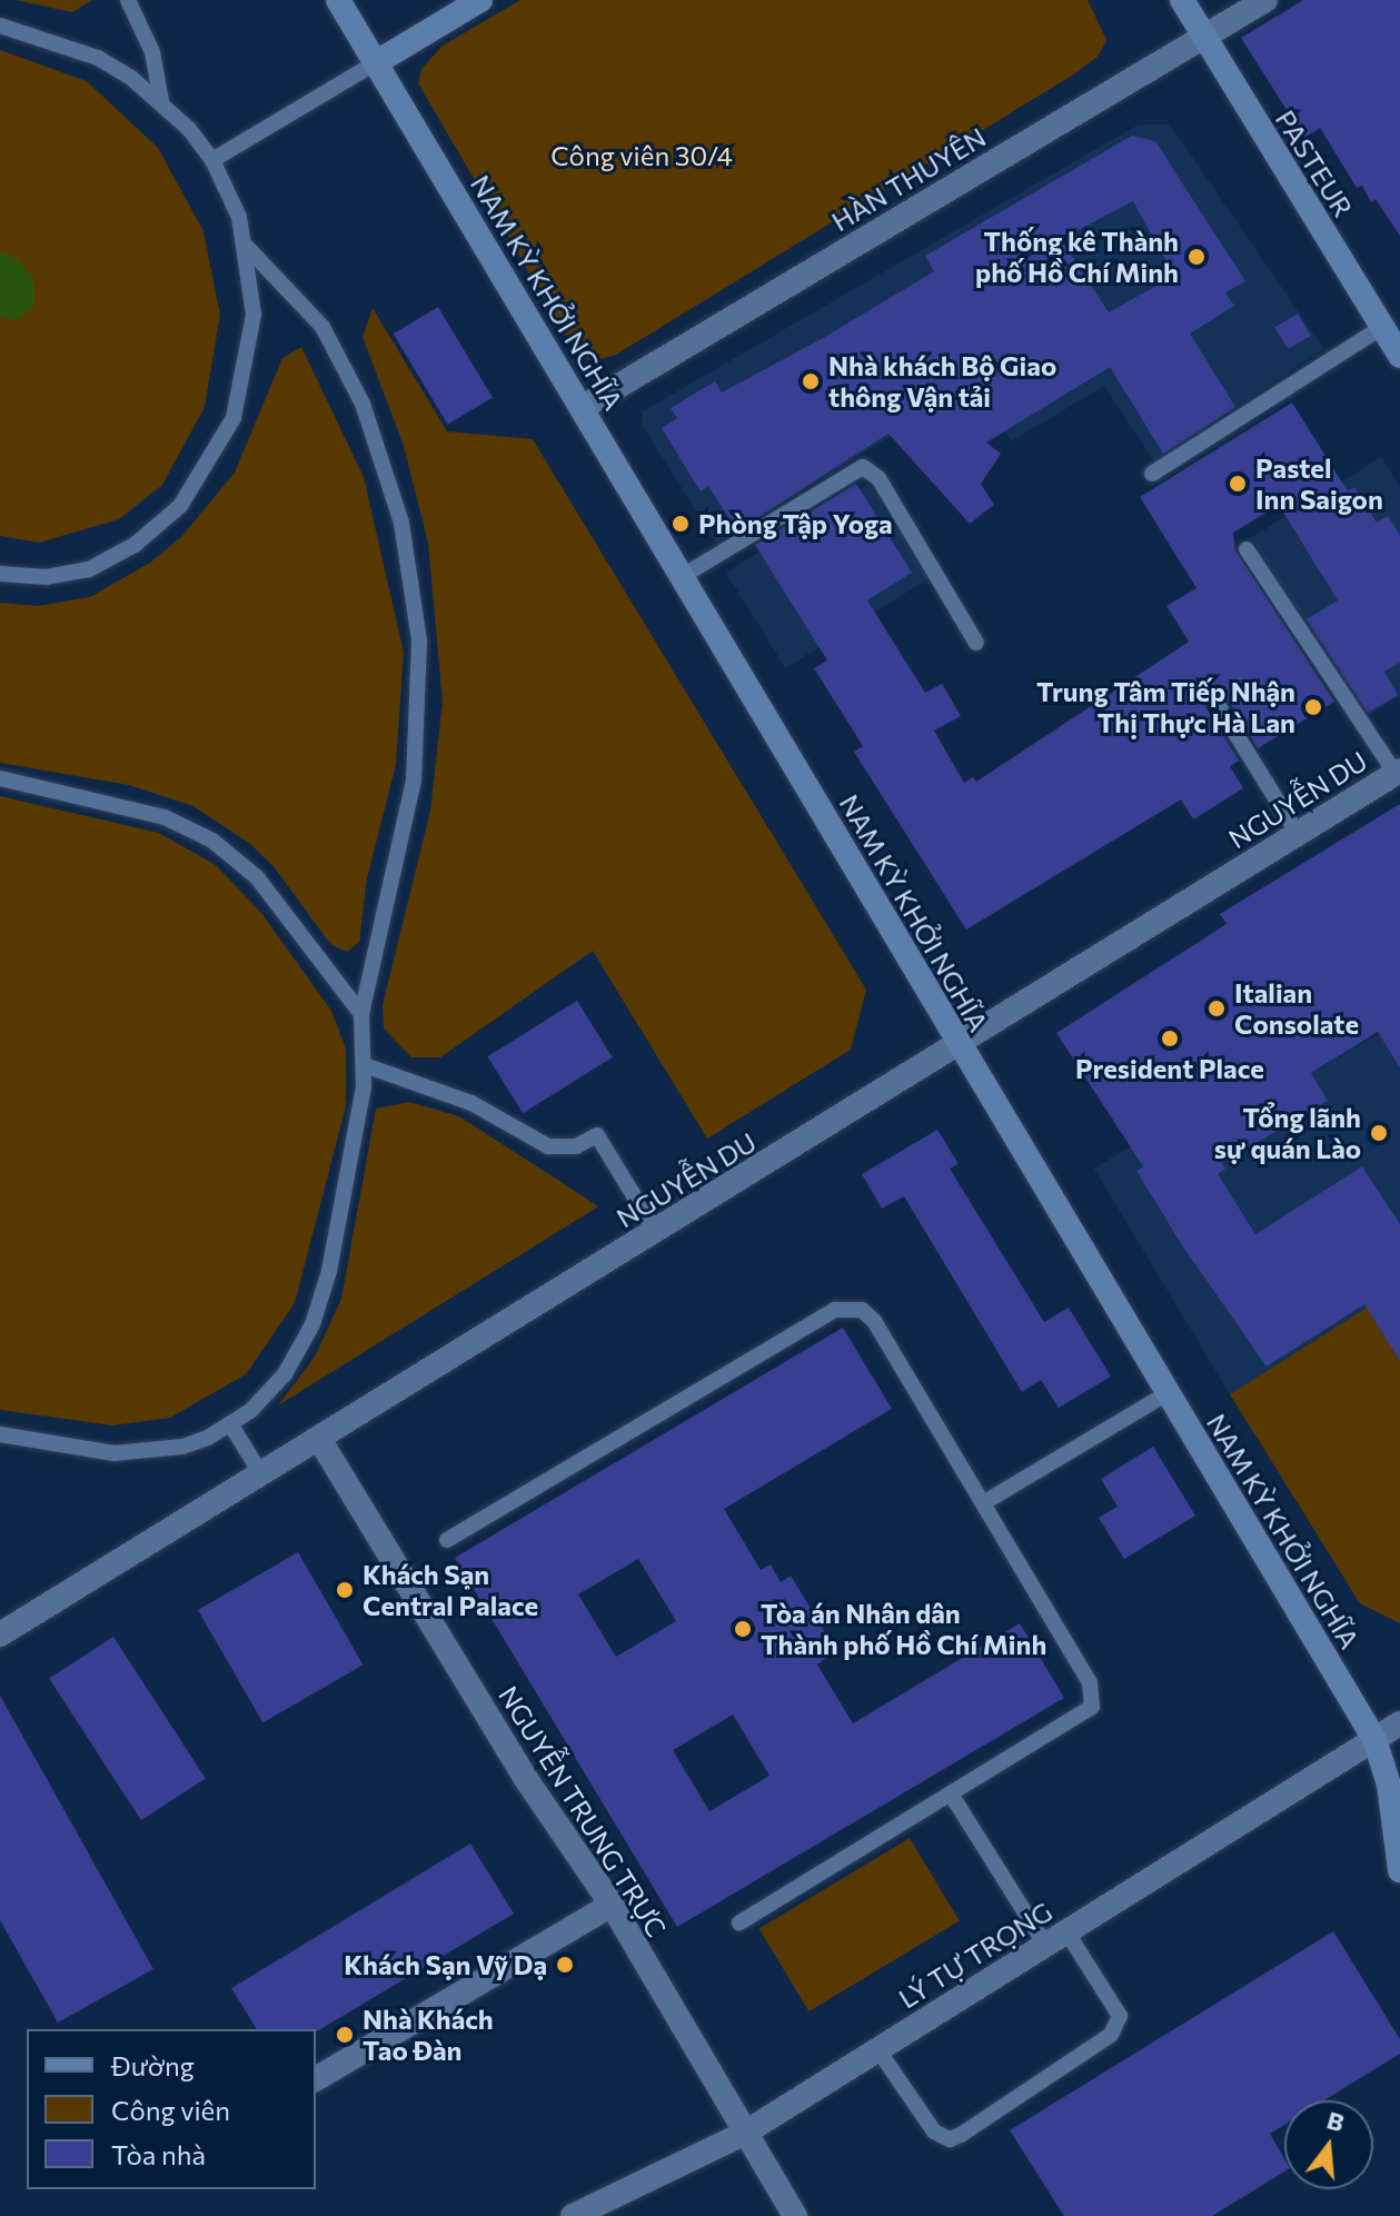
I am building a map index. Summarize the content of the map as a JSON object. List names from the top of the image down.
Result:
{
  "streets": {
    "main road": ["PASTEUR", "NAM KỲ KHỞI NGHĨA"],
    "street": [
      "HÀN THUYÊN",
      "NGUYỄN DU",
      "NGUYỄN TRUNG TRỰC",
      "LÝ TỰ TRỌNG"
    ]
  },
  "crossings": [
    ["PASTEUR", "HÀN THUYÊN"],
    ["HÀN THUYÊN", "NAM KỲ KHỞI NGHĨA"],
    ["NAM KỲ KHỞI NGHĨA", "NGUYỄN DU"],
    ["NAM KỲ KHỞI NGHĨA", "LÝ TỰ TRỌNG"],
    ["NGUYỄN DU", "NGUYỄN TRUNG TRỰC"],
    ["NGUYỄN TRUNG TRỰC", "LÝ TỰ TRỌNG"]
  ],
  "parks": ["Công viên 30/4"],
  "places": [
    "Thống kê Thành phố Hồ Chí Minh",
    "Nhà khách Bộ Giao thông Vận tải",
    "Pastel Inn Saigon",
    "Phòng Tập Yoga",
    "Trung Tâm Tiếp Nhận Thị Thực Hà Lan",
    "Italian Consolate",
    "President Place",
    "Tổng lãnh sự quán Lào",
    "Khách Sạn Central Palace",
    "Tòa án Nhân dân Thành phố Hồ Chí Minh",
    "Khách Sạn Vỹ Dạ",
    "Nhà Khách Tao Đàn"
  ],
  "legend": ["Đường", "Công viên", "Tòa nhà"],
  "north": "top"
}
